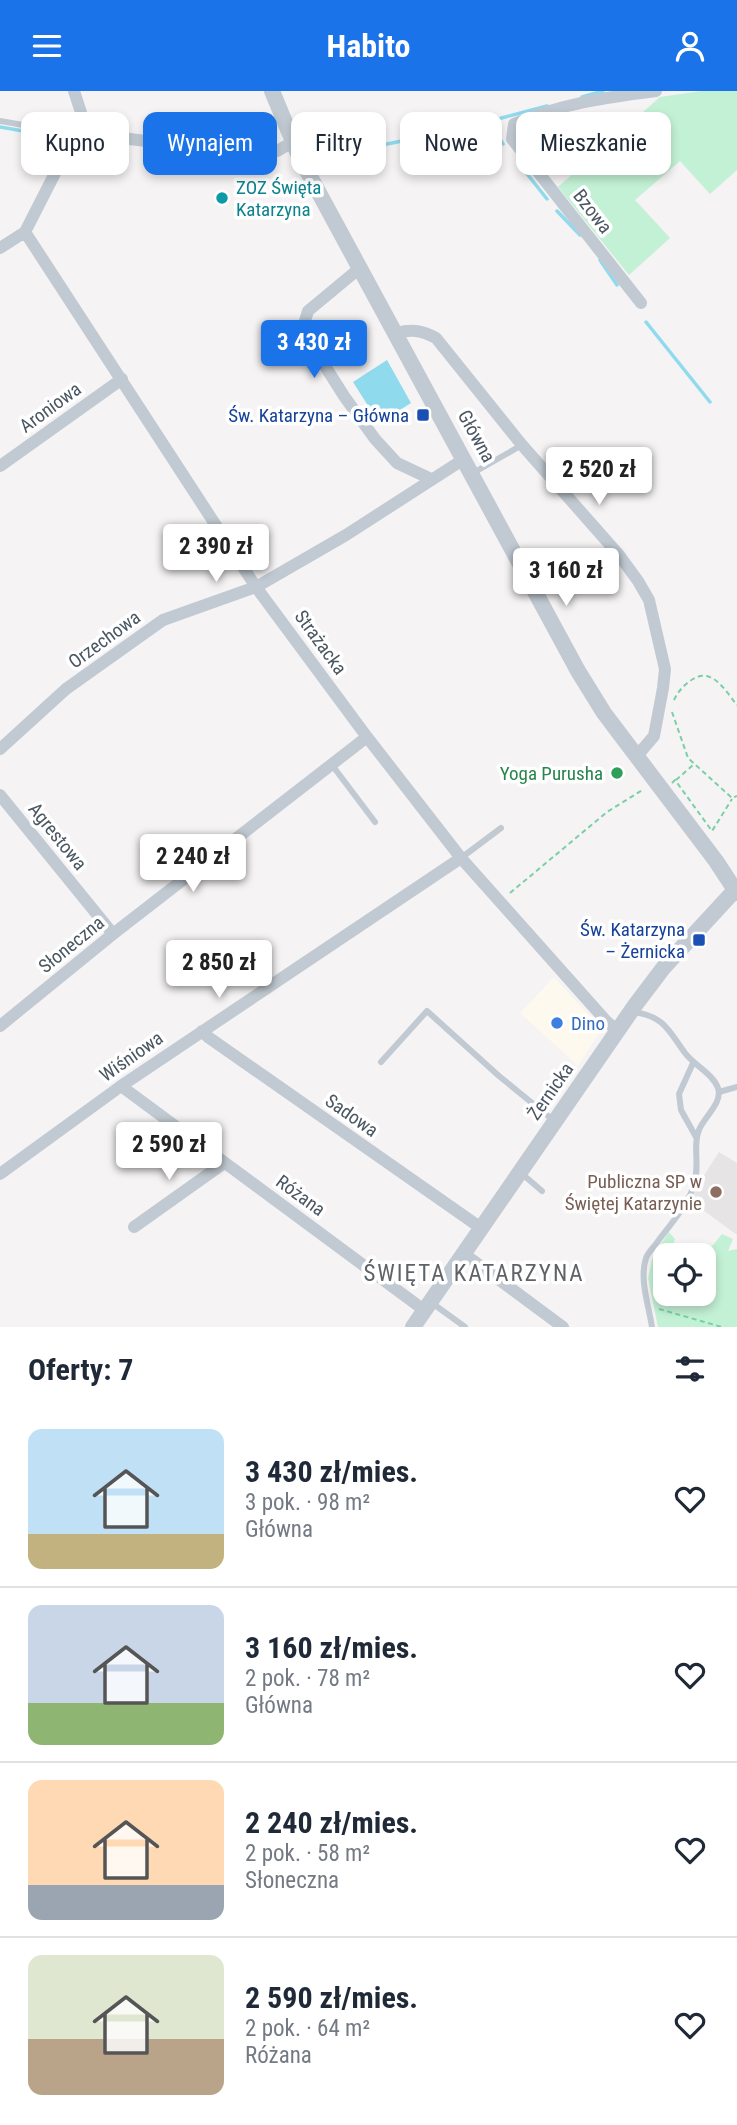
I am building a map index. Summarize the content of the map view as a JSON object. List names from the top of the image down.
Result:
{
  "streets": {
    "street": [
      "Bzowa",
      "Aroniowa",
      "Główna",
      "Orzechowa",
      "Strażacka",
      "Agrestowa",
      "Słoneczna",
      "Wiśniowa",
      "Żernicka",
      "Sadowa",
      "Różana"
    ]
  },
  "crossings": [
    ["Aroniowa", "Strażacka"],
    ["Główna", "Orzechowa"],
    ["Główna", "Żernicka"],
    ["Orzechowa", "Strażacka"],
    ["Strażacka", "Słoneczna"],
    ["Strażacka", "Wiśniowa"],
    ["Strażacka", "Żernicka"],
    ["Agrestowa", "Słoneczna"],
    ["Wiśniowa", "Sadowa"],
    ["Wiśniowa", "Różana"],
    ["Żernicka", "Sadowa"],
    ["Żernicka", "Różana"]
  ],
  "districts": ["ŚWIĘTA KATARZYNA"],
  "places": {
    "other": [
      "ZOZ Święta Katarzyna",
      "Yoga Purusha",
      "Dino",
      "Publiczna SP w Świętej Katarzynie"
    ],
    "transit": ["Św. Katarzyna – Główna", "Św. Katarzyna – Żernicka"]
  },
  "page": {
    "header": "Habito",
    "chip": [
      "Kupno",
      "Wynajem",
      "Filtry",
      "Nowe",
      "Mieszkanie"
    ],
    "price": [
      "3 430 zł",
      "2 520 zł",
      "2 390 zł",
      "3 160 zł",
      "2 240 zł",
      "2 850 zł",
      "2 590 zł"
    ],
    "heading": "Oferty: 7",
    "list": [
      {
        "name": "3 430 zł/mies.",
        "note": "3 pok. · 98 m² · Główna"
      },
      {
        "name": "3 160 zł/mies.",
        "note": "2 pok. · 78 m² · Główna"
      },
      {
        "name": "2 240 zł/mies.",
        "note": "2 pok. · 58 m² · Słoneczna"
      },
      {
        "name": "2 590 zł/mies.",
        "note": "2 pok. · 64 m² · Różana"
      }
    ]
  }
}
